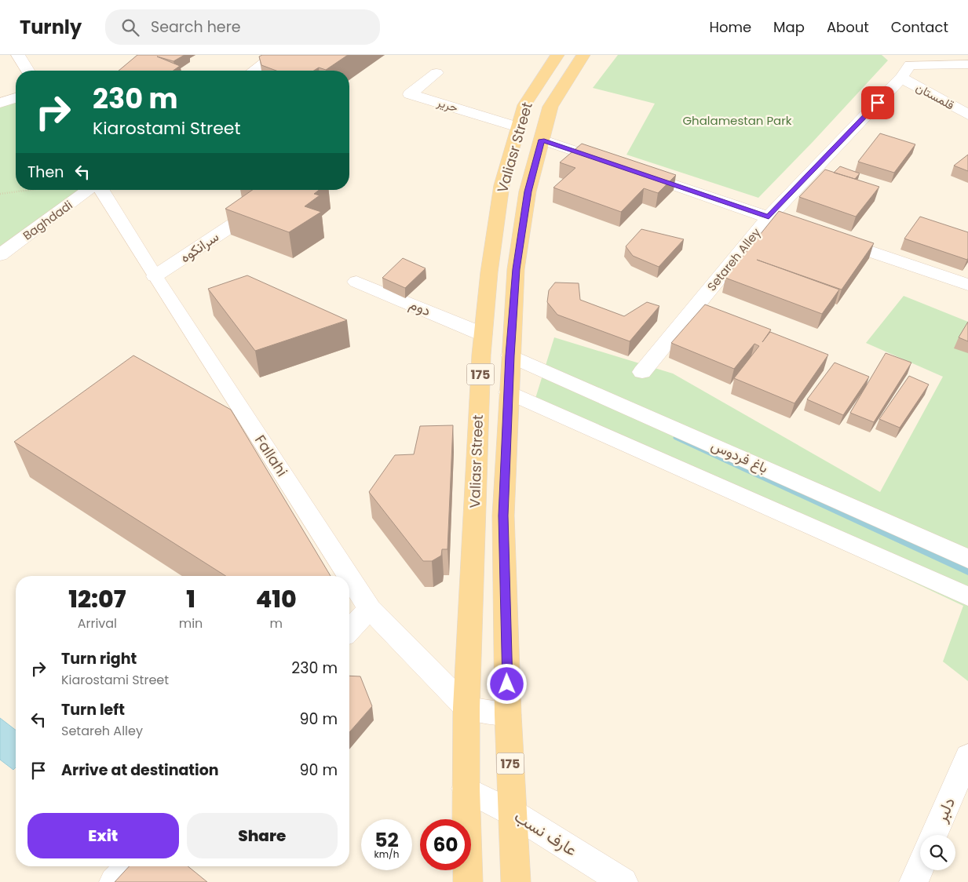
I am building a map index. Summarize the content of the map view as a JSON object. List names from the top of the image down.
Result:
{
  "streets": {
    "main road": ["Valiasr Street", "175"],
    "street": [
      "قلمستان",
      "حریر",
      "Baghdadi",
      "سرانکوه",
      "Setareh Alley",
      "دوم",
      "Fallahi",
      "باغ فردوس",
      "دلبر",
      "عارف نسب"
    ]
  },
  "crossings": [
    ["قلمستان", "Setareh Alley"],
    ["حریر", "Valiasr Street"],
    ["Valiasr Street", "دوم"],
    ["Valiasr Street", "Fallahi"],
    ["Valiasr Street", "باغ فردوس"],
    ["Valiasr Street", "عارف نسب"],
    ["سرانکوه", "Fallahi"]
  ],
  "parks": ["Ghalamestan Park"],
  "page": {
    "header": "Turnly",
    "search": "Search here",
    "nav": [
      "Home",
      "Map",
      "About",
      "Contact"
    ],
    "turn": ["230 m", "Kiarostami Street"],
    "then": "Then",
    "eta": [
      "12:07",
      "Arrival",
      "1",
      "min",
      "410",
      "m"
    ],
    "list": [
      {
        "name": "Turn right",
        "note": "Kiarostami Street",
        "value": "230 m"
      },
      {
        "name": "Turn left",
        "note": "Setareh Alley",
        "value": "90 m"
      },
      {
        "name": "Arrive at destination",
        "value": "90 m"
      }
    ],
    "buttons": ["Exit", "Share"],
    "speed": "52 km/h",
    "limit": "60"
  }
}
